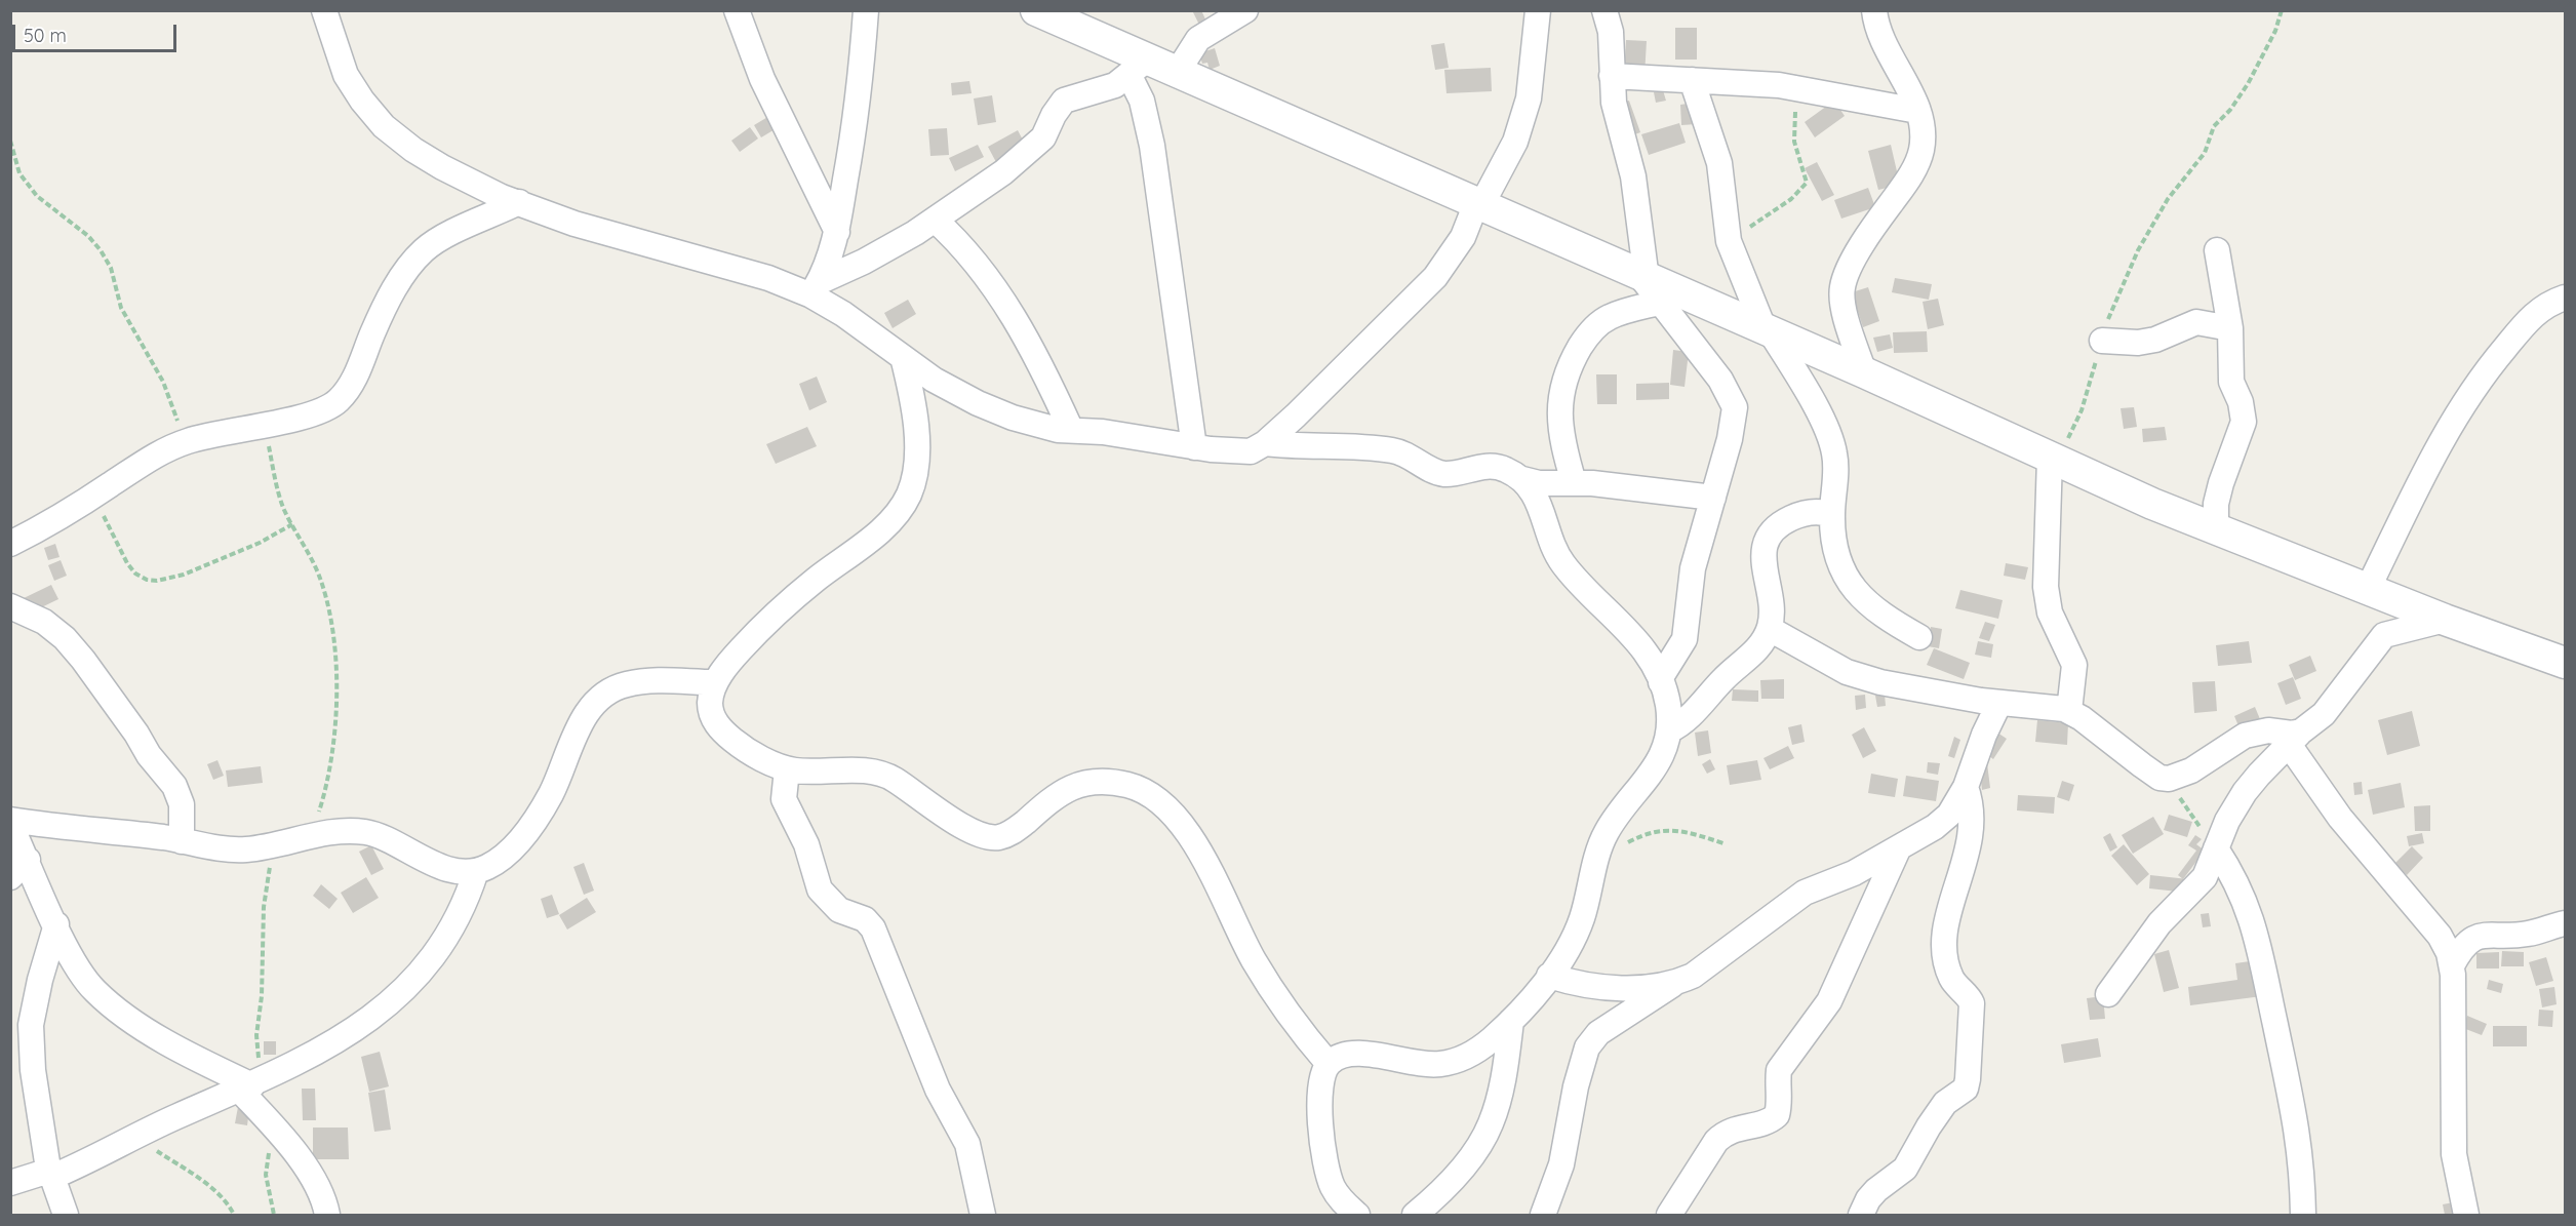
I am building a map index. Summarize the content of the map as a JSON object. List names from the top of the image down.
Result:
{
  "scale_bar": "50 m"
}
